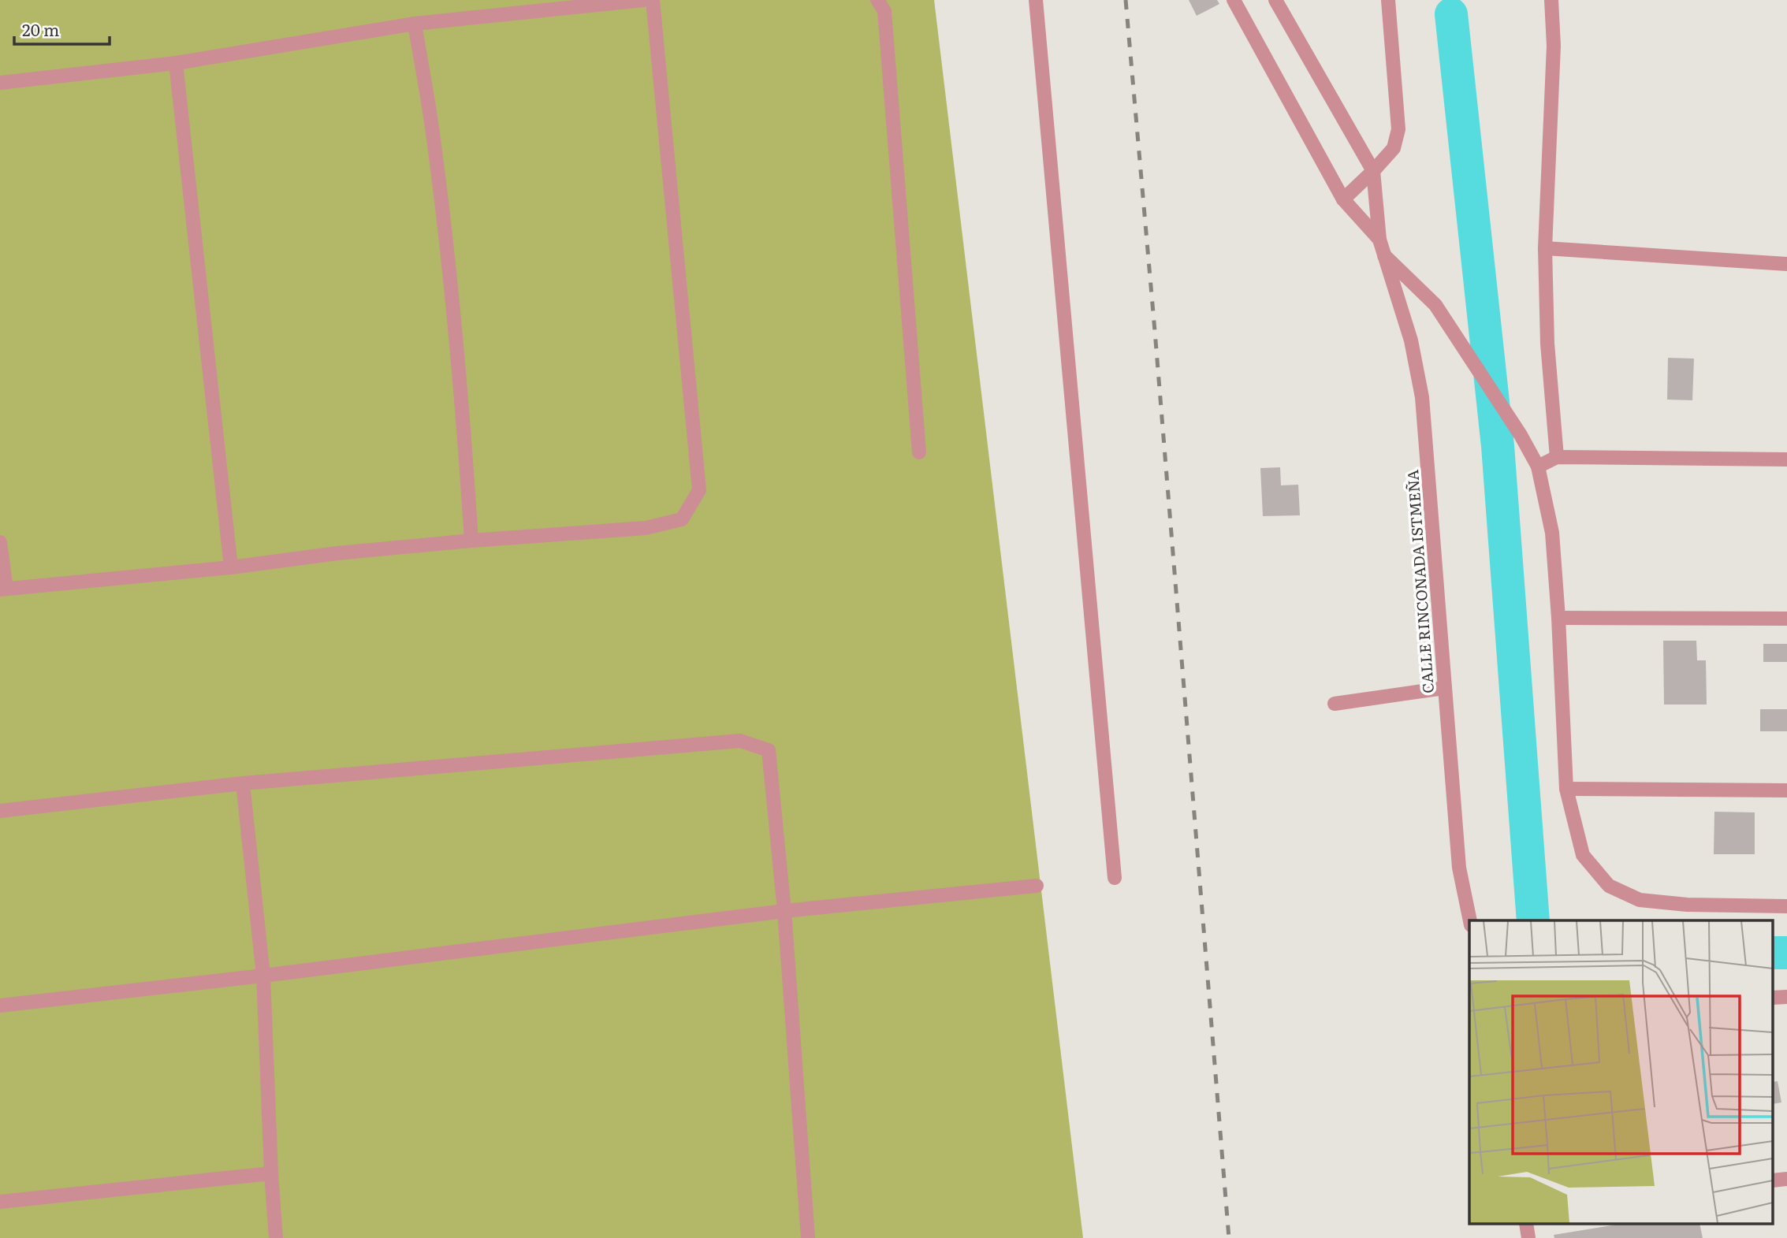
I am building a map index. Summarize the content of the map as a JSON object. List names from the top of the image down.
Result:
{
  "streets": {
    "street": ["CALLE RINCONADA ISTMEÑA"]
  },
  "scale_bar": "20 m"
}
